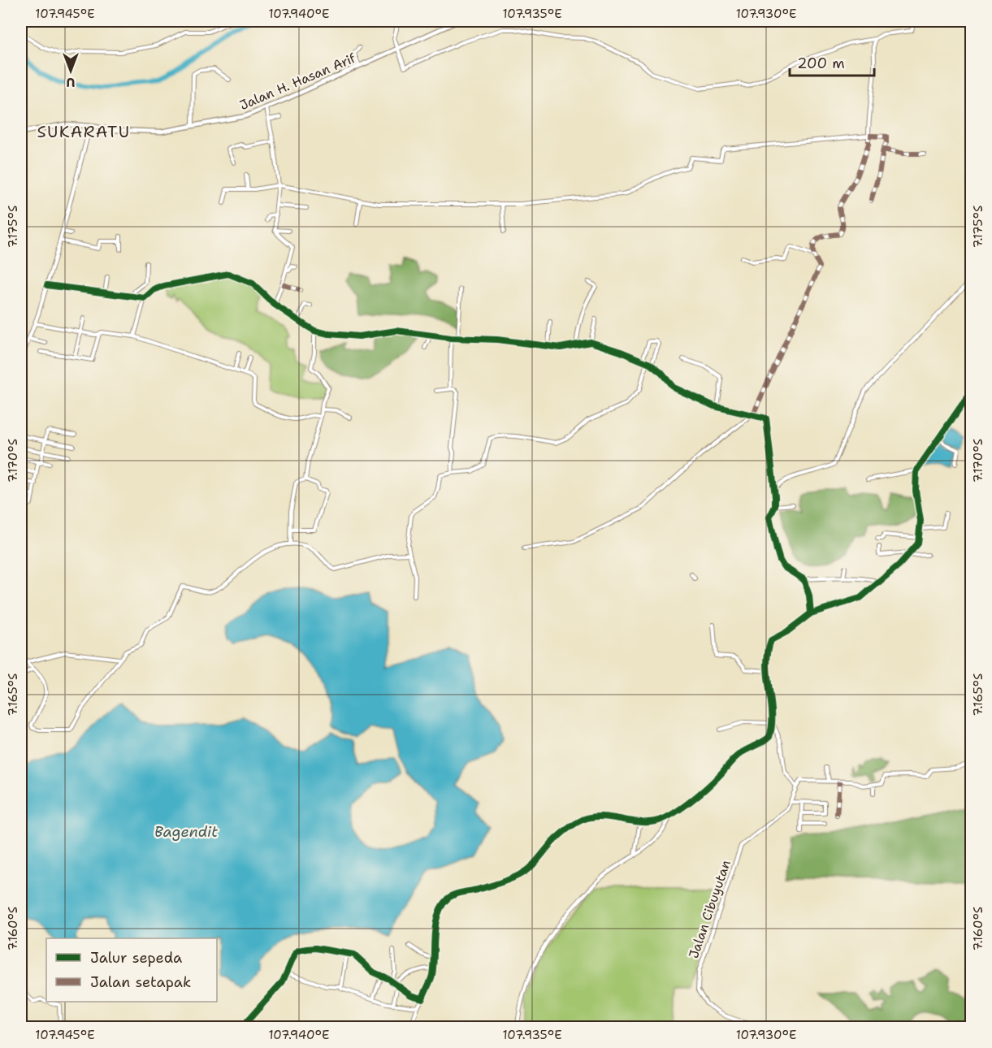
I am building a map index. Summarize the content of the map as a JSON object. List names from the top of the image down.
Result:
{
  "streets": {
    "main road": ["Jalan H. Hasan Arif"],
    "street": ["Jalan Cibuyutan"]
  },
  "districts": ["SUKARATU"],
  "water": ["Bagendit"],
  "legend": ["Jalur sepeda", "Jalan setapak"],
  "scale_bar": "200 m",
  "north": "bottom",
  "coordinates": [
    "107.945°E",
    "107.940°E",
    "107.935°E",
    "107.930°E",
    "7.175°S",
    "7.170°S",
    "7.165°S",
    "7.160°S"
  ]
}
